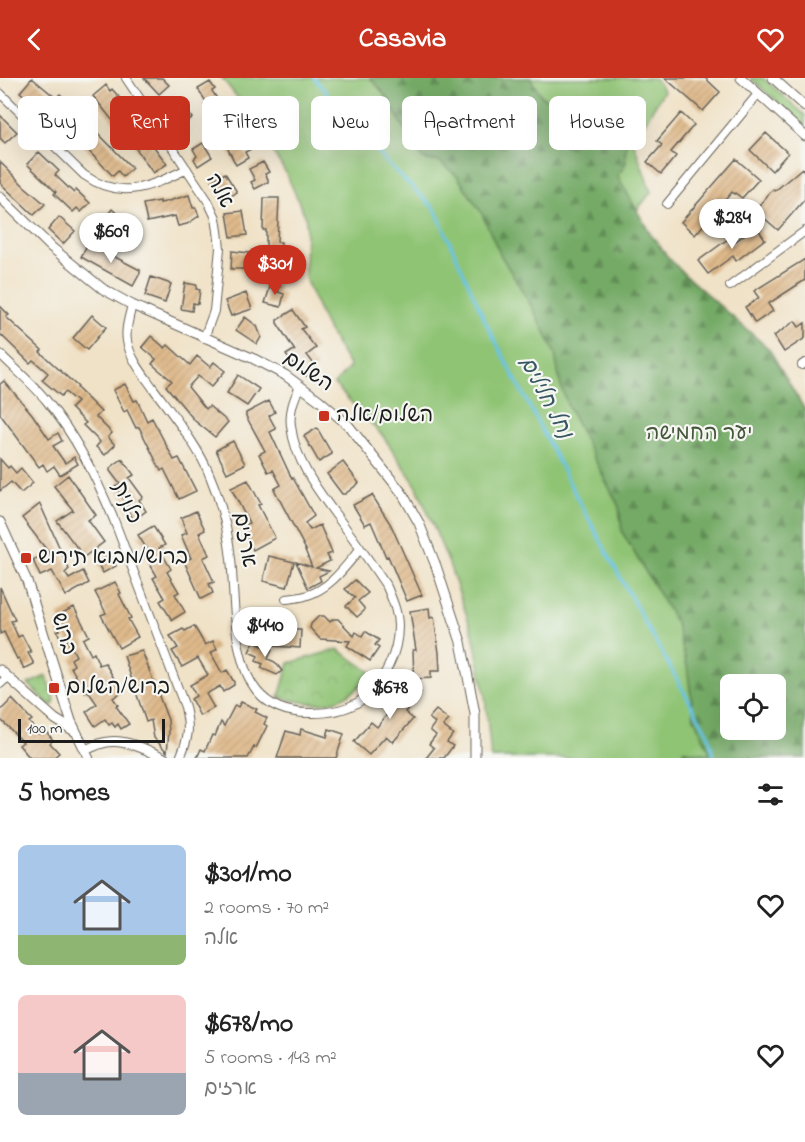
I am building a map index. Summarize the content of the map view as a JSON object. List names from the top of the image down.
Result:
{
  "streets": {
    "street": [
      "אלה",
      "השלום",
      "כלנית",
      "ארזים",
      "ברוש"
    ]
  },
  "crossings": [
    ["אלה", "השלום"],
    ["השלום", "ארזים"]
  ],
  "water": ["נחל חלילים"],
  "parks": ["יער החמישה"],
  "places": {
    "transit": ["השלום/אלה", "ברוש/מבוא תירוש", "ברוש/השלום"]
  },
  "scale_bar": "100 m",
  "page": {
    "header": "Casavia",
    "chip": [
      "Buy",
      "Rent",
      "Filters",
      "New",
      "Apartment",
      "House"
    ],
    "price": [
      "$284",
      "$609",
      "$301",
      "$440",
      "$678"
    ],
    "scale": "100 m",
    "heading": "5 homes",
    "list": [
      {
        "name": "$301/mo",
        "note": "2 rooms · 70 m² · אלה"
      },
      {
        "name": "$678/mo",
        "note": "5 rooms · 143 m² · ארזים"
      }
    ]
  }
}
